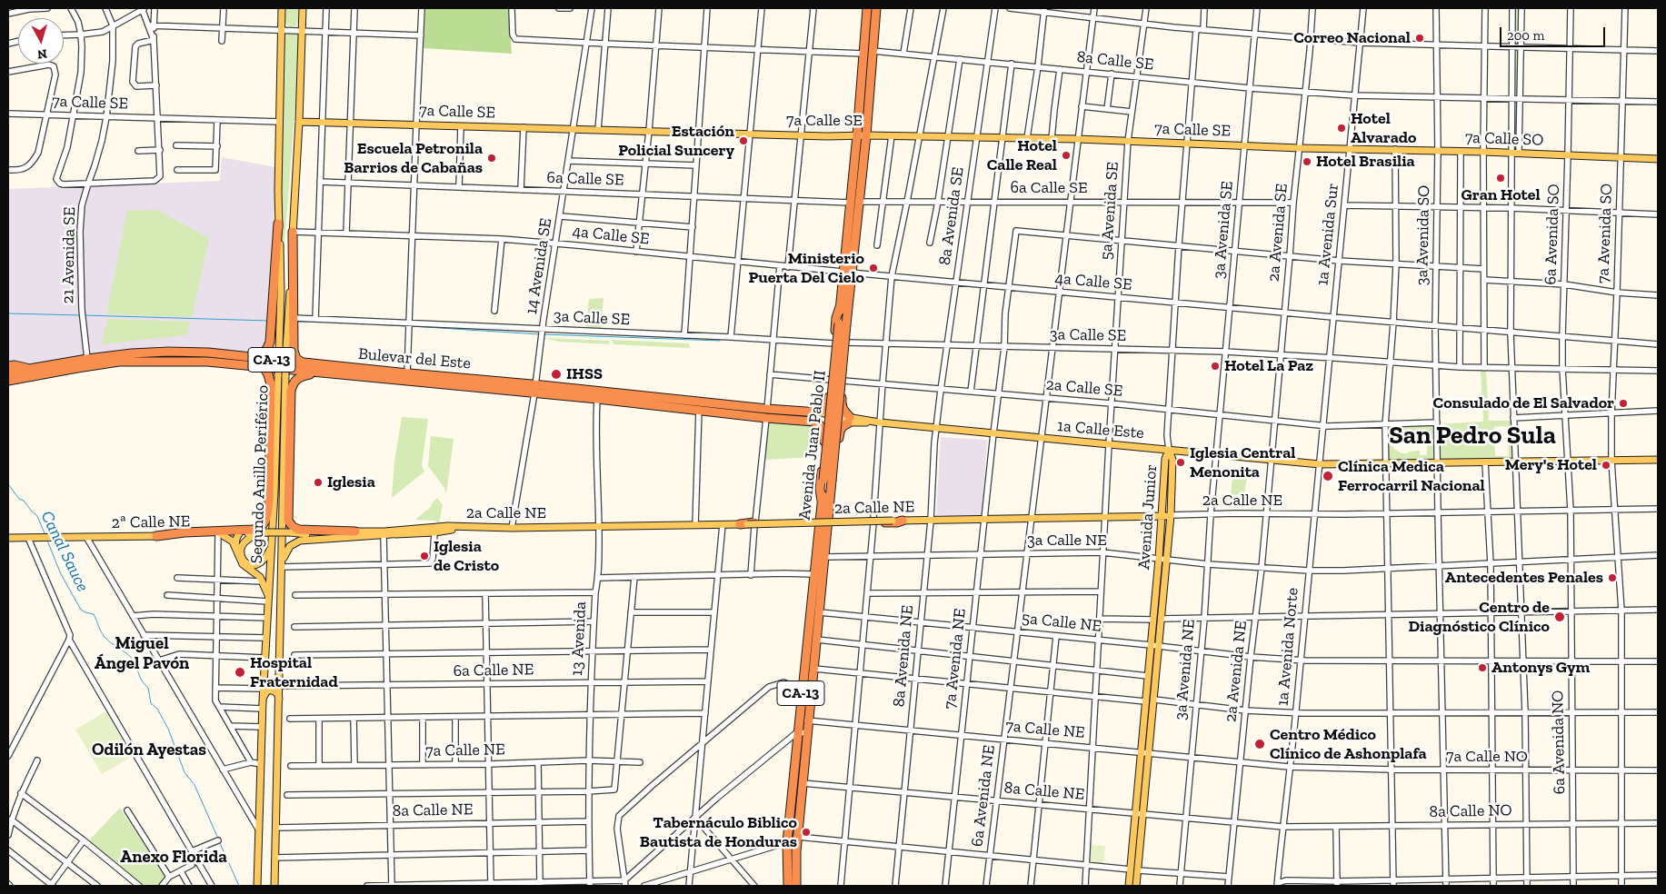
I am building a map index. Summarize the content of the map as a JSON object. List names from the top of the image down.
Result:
{
  "streets": {
    "highway": ["Bulevar del Este", "CA-13", "Avenida Juan Pablo II"],
    "main road": [
      "7a Calle SE",
      "7a Calle SO",
      "1a Calle Este",
      "Segundo Anillo Periférico",
      "2a Calle NE",
      "Avenida Junior",
      "2ª Calle NE"
    ],
    "street": [
      "8a Calle SE",
      "6a Calle SE",
      "5a Avenida SE",
      "8a Avenida SE",
      "3a Avenida SE",
      "2a Avenida SE",
      "7a Avenida SO",
      "1a Avenida Sur",
      "6a Avenida SO",
      "4a Calle SE",
      "3a Avenida SO",
      "21 Avenida SE",
      "14 Avenida SE",
      "3a Calle SE",
      "2a Calle SE",
      "3a Calle NE",
      "5a Calle NE",
      "13 Avenida",
      "1a Avenida Norte",
      "8a Avenida NE",
      "7a Avenida NE",
      "3a Avenida NE",
      "6a Calle NE",
      "2a Avenida NE",
      "7a Calle NE",
      "6a Avenida NO",
      "7a Calle NO",
      "8a Calle NE",
      "6a Avenida NE",
      "8a Calle NO"
    ]
  },
  "crossings": [
    ["8a Calle SE", "5a Avenida SE"],
    ["8a Calle SE", "8a Avenida SE"],
    ["8a Calle SE", "3a Avenida SE"],
    ["8a Calle SE", "2a Avenida SE"],
    ["8a Calle SE", "7a Avenida SO"],
    ["8a Calle SE", "1a Avenida Sur"],
    ["8a Calle SE", "6a Avenida SO"],
    ["8a Calle SE", "3a Avenida SO"],
    ["8a Calle SE", "Avenida Juan Pablo II"],
    ["8a Calle SE", "6a Avenida NE"],
    ["7a Calle SE", "7a Calle SO"],
    ["7a Calle SE", "5a Avenida SE"],
    ["7a Calle SE", "8a Avenida SE"],
    ["7a Calle SE", "3a Avenida SE"],
    ["7a Calle SE", "2a Avenida SE"],
    ["7a Calle SE", "1a Avenida Sur"],
    ["7a Calle SE", "21 Avenida SE"],
    ["7a Calle SE", "14 Avenida SE"],
    ["7a Calle SE", "Avenida Juan Pablo II"],
    ["7a Calle SE", "Segundo Anillo Periférico"],
    ["7a Calle SE", "6a Avenida NE"],
    ["7a Calle SO", "7a Avenida SO"],
    ["7a Calle SO", "1a Avenida Sur"],
    ["7a Calle SO", "6a Avenida SO"],
    ["7a Calle SO", "3a Avenida SO"],
    ["6a Calle SE", "5a Avenida SE"],
    ["6a Calle SE", "8a Avenida SE"],
    ["6a Calle SE", "3a Avenida SE"],
    ["6a Calle SE", "2a Avenida SE"],
    ["6a Calle SE", "14 Avenida SE"],
    ["6a Calle SE", "Avenida Juan Pablo II"],
    ["6a Calle SE", "6a Avenida NE"],
    ["5a Avenida SE", "4a Calle SE"],
    ["5a Avenida SE", "3a Calle SE"],
    ["5a Avenida SE", "2a Calle SE"],
    ["5a Avenida SE", "1a Calle Este"],
    ["5a Avenida SE", "2a Calle NE"],
    ["5a Avenida SE", "3a Calle NE"],
    ["5a Avenida SE", "5a Calle NE"],
    ["5a Avenida SE", "7a Calle NE"],
    ["5a Avenida SE", "8a Calle NE"],
    ["8a Avenida SE", "4a Calle SE"],
    ["8a Avenida SE", "3a Calle SE"],
    ["8a Avenida SE", "2a Calle SE"],
    ["8a Avenida SE", "1a Calle Este"],
    ["8a Avenida SE", "8a Avenida NE"],
    ["3a Avenida SE", "4a Calle SE"],
    ["3a Avenida SE", "3a Calle SE"],
    ["3a Avenida SE", "2a Calle SE"],
    ["3a Avenida SE", "1a Calle Este"],
    ["3a Avenida SE", "3a Avenida NE"],
    ["2a Avenida SE", "4a Calle SE"],
    ["2a Avenida SE", "3a Calle SE"],
    ["2a Avenida SE", "2a Calle SE"],
    ["2a Avenida SE", "1a Calle Este"],
    ["2a Avenida SE", "2a Avenida NE"],
    ["7a Avenida SO", "4a Calle SE"],
    ["7a Avenida SO", "3a Calle SE"],
    ["7a Avenida SO", "1a Calle Este"],
    ["7a Avenida SO", "2a Calle NE"],
    ["7a Avenida SO", "3a Calle NE"],
    ["7a Avenida SO", "5a Calle NE"],
    ["7a Avenida SO", "7a Calle NO"],
    ["7a Avenida SO", "8a Calle NO"],
    ["1a Avenida Sur", "4a Calle SE"],
    ["1a Avenida Sur", "3a Calle SE"],
    ["1a Avenida Sur", "2a Calle SE"],
    ["1a Avenida Sur", "1a Calle Este"],
    ["1a Avenida Sur", "1a Avenida Norte"],
    ["6a Avenida SO", "4a Calle SE"],
    ["6a Avenida SO", "3a Calle SE"],
    ["6a Avenida SO", "1a Calle Este"],
    ["6a Avenida SO", "6a Avenida NO"],
    ["4a Calle SE", "3a Avenida SO"],
    ["4a Calle SE", "14 Avenida SE"],
    ["4a Calle SE", "Avenida Juan Pablo II"],
    ["4a Calle SE", "Segundo Anillo Periférico"],
    ["4a Calle SE", "7a Avenida NE"],
    ["4a Calle SE", "6a Avenida NE"],
    ["3a Avenida SO", "3a Calle SE"],
    ["3a Avenida SO", "2a Calle SE"],
    ["3a Avenida SO", "1a Calle Este"],
    ["3a Avenida SO", "2a Calle NE"],
    ["3a Avenida SO", "3a Calle NE"],
    ["3a Avenida SO", "5a Calle NE"],
    ["3a Avenida SO", "7a Calle NO"],
    ["3a Avenida SO", "8a Calle NO"],
    ["21 Avenida SE", "Bulevar del Este"],
    ["14 Avenida SE", "3a Calle SE"],
    ["14 Avenida SE", "Bulevar del Este"],
    ["14 Avenida SE", "2a Calle NE"],
    ["3a Calle SE", "7a Avenida NE"],
    ["3a Calle SE", "6a Avenida NE"],
    ["Bulevar del Este", "1a Calle Este"],
    ["Bulevar del Este", "13 Avenida"],
    ["2a Calle SE", "7a Avenida NE"],
    ["2a Calle SE", "6a Avenida NE"],
    ["1a Calle Este", "Avenida Junior"],
    ["1a Calle Este", "1a Avenida Norte"],
    ["1a Calle Este", "8a Avenida NE"],
    ["1a Calle Este", "7a Avenida NE"],
    ["1a Calle Este", "3a Avenida NE"],
    ["1a Calle Este", "2a Avenida NE"],
    ["1a Calle Este", "6a Avenida NO"],
    ["1a Calle Este", "6a Avenida NE"],
    ["Avenida Juan Pablo II", "3a Calle NE"],
    ["Avenida Juan Pablo II", "5a Calle NE"],
    ["Avenida Juan Pablo II", "7a Calle NE"],
    ["Avenida Juan Pablo II", "8a Calle NE"],
    ["Segundo Anillo Periférico", "6a Calle NE"],
    ["Segundo Anillo Periférico", "8a Calle NE"],
    ["2a Calle NE", "Avenida Junior"],
    ["2a Calle NE", "2ª Calle NE"],
    ["2a Calle NE", "13 Avenida"],
    ["2a Calle NE", "1a Avenida Norte"],
    ["2a Calle NE", "8a Avenida NE"],
    ["2a Calle NE", "7a Avenida NE"],
    ["2a Calle NE", "3a Avenida NE"],
    ["2a Calle NE", "2a Avenida NE"],
    ["2a Calle NE", "6a Avenida NO"],
    ["2a Calle NE", "6a Avenida NE"],
    ["Avenida Junior", "3a Calle NE"],
    ["Avenida Junior", "5a Calle NE"],
    ["Avenida Junior", "7a Calle NE"],
    ["Avenida Junior", "8a Calle NE"],
    ["3a Calle NE", "1a Avenida Norte"],
    ["3a Calle NE", "8a Avenida NE"],
    ["3a Calle NE", "7a Avenida NE"],
    ["3a Calle NE", "3a Avenida NE"],
    ["3a Calle NE", "2a Avenida NE"],
    ["3a Calle NE", "6a Avenida NO"],
    ["3a Calle NE", "6a Avenida NE"],
    ["5a Calle NE", "1a Avenida Norte"],
    ["5a Calle NE", "8a Avenida NE"],
    ["5a Calle NE", "7a Avenida NE"],
    ["5a Calle NE", "3a Avenida NE"],
    ["5a Calle NE", "2a Avenida NE"],
    ["5a Calle NE", "6a Avenida NO"],
    ["5a Calle NE", "6a Avenida NE"],
    ["13 Avenida", "6a Calle NE"],
    ["13 Avenida", "7a Calle NE"],
    ["13 Avenida", "8a Calle NE"],
    ["1a Avenida Norte", "7a Calle NE"],
    ["1a Avenida Norte", "7a Calle NO"],
    ["1a Avenida Norte", "8a Calle NE"],
    ["1a Avenida Norte", "8a Calle NO"],
    ["8a Avenida NE", "7a Calle NE"],
    ["8a Avenida NE", "8a Calle NE"],
    ["7a Avenida NE", "7a Calle NE"],
    ["7a Avenida NE", "8a Calle NE"],
    ["7a Avenida NE", "6a Avenida NE"],
    ["3a Avenida NE", "7a Calle NE"],
    ["3a Avenida NE", "8a Calle NE"],
    ["2a Avenida NE", "7a Calle NE"],
    ["2a Avenida NE", "8a Calle NE"],
    ["7a Calle NE", "7a Calle NO"],
    ["7a Calle NE", "6a Avenida NE"],
    ["6a Avenida NO", "7a Calle NO"],
    ["6a Avenida NO", "8a Calle NO"],
    ["8a Calle NE", "6a Avenida NE"],
    ["8a Calle NE", "8a Calle NO"]
  ],
  "districts": [
    "San Pedro Sula",
    "Miguel Ángel Pavón",
    "Odilón Ayestas",
    "Anexo Florida"
  ],
  "water": ["Canal Sauce"],
  "places": [
    "Correo Nacional",
    "Hotel Alvarado",
    "Estación Policial Suncery",
    "Hotel Calle Real",
    "Escuela Petronila Barrios de Cabañas",
    "Hotel Brasilia",
    "Gran Hotel",
    "Ministerio Puerta Del Cielo",
    "Hotel La Paz",
    "IHSS",
    "Consulado de El Salvador",
    "Iglesia Central Menonita",
    "Mery's Hotel",
    "Clínica Medica Ferrocarril Nacional",
    "Iglesia",
    "Iglesia de Cristo",
    "Antecedentes Penales",
    "Centro de Diagnóstico Clínico",
    "Antonys Gym",
    "Hospital Fraternidad",
    "Centro Médico Clínico de Ashonplafa",
    "Tabernáculo Biblico Bautista de Honduras"
  ],
  "scale_bar": "200 m",
  "north": "bottom"
}
